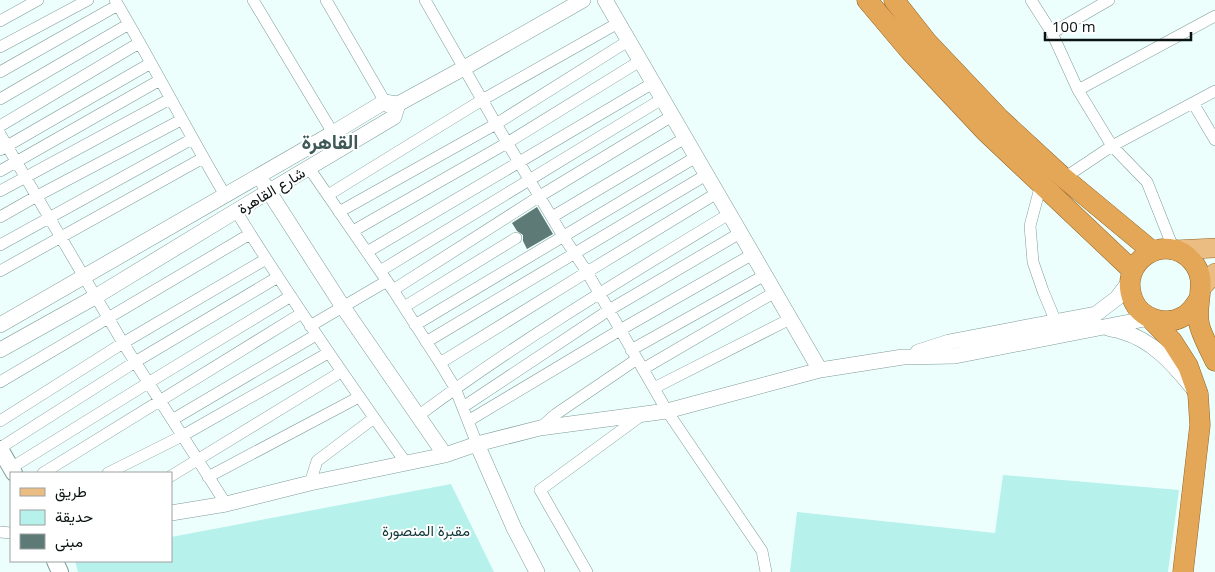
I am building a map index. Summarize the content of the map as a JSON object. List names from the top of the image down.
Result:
{
  "streets": {
    "street": ["شارع القاهرة"]
  },
  "districts": ["القاهرة"],
  "parks": ["مقبرة المنصورة"],
  "legend": ["طريق", "حديقة", "مبنى"],
  "scale_bar": "100 m"
}
